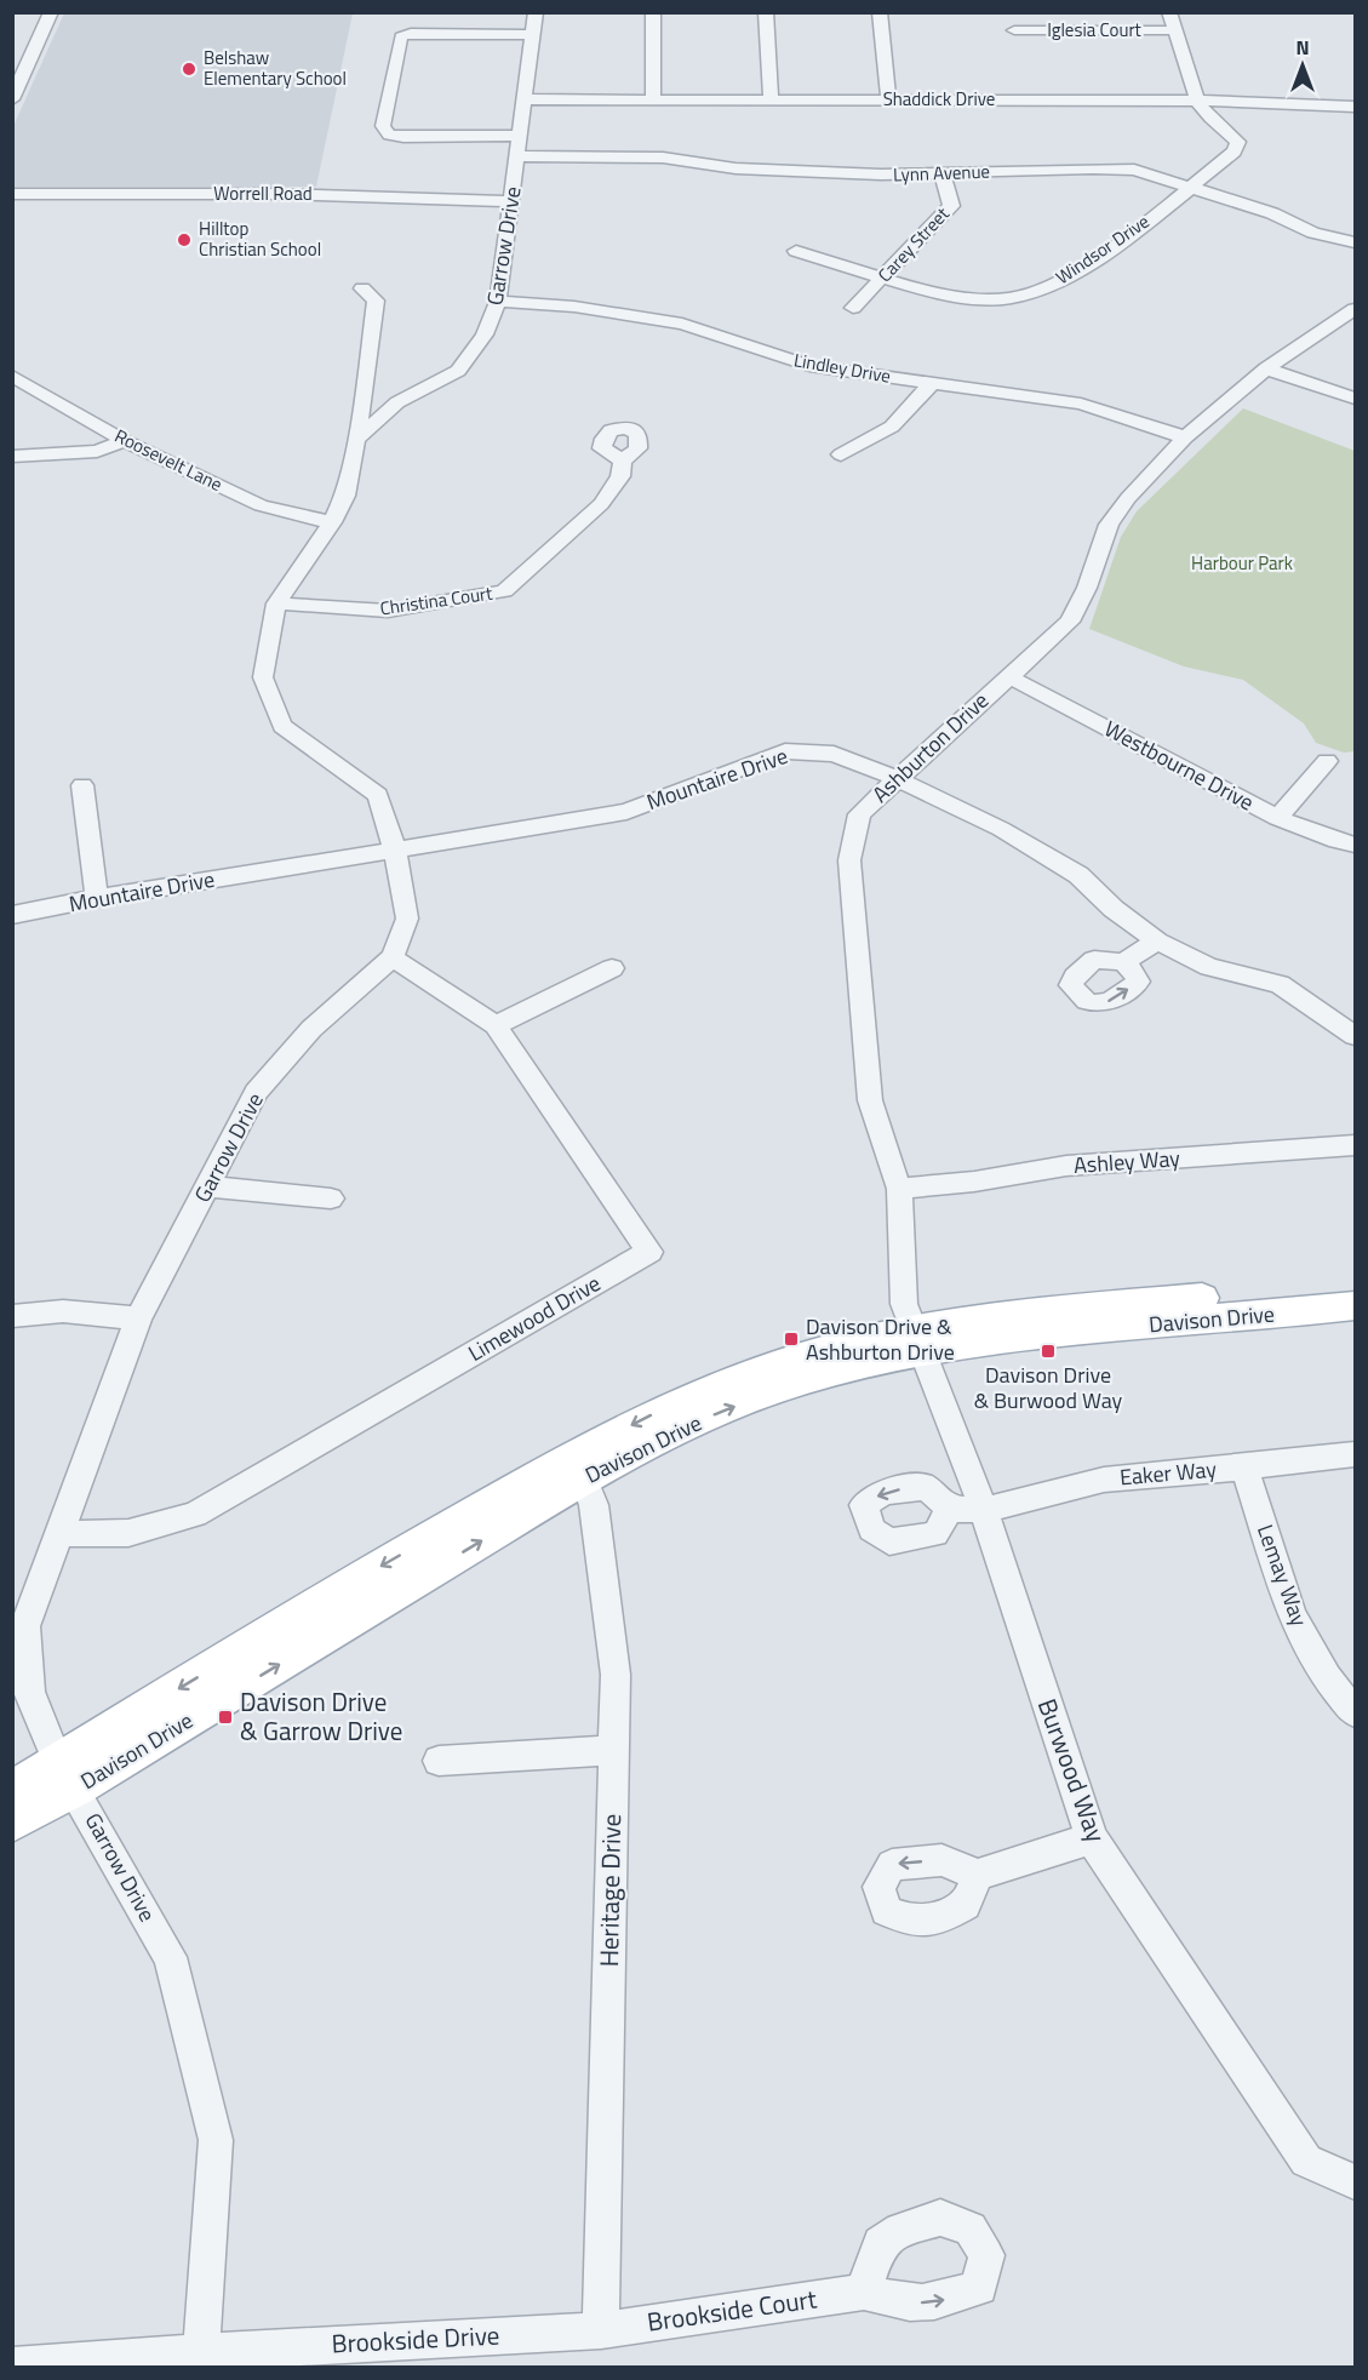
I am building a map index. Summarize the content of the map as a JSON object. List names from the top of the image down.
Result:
{
  "streets": {
    "main road": ["Davison Drive"],
    "street": [
      "Iglesia Court",
      "Shaddick Drive",
      "Lynn Avenue",
      "Worrell Road",
      "Carey Street",
      "Garrow Drive",
      "Windsor Drive",
      "Lindley Drive",
      "Roosevelt Lane",
      "Christina Court",
      "Ashburton Drive",
      "Westbourne Drive",
      "Mountaire Drive",
      "Ashley Way",
      "Limewood Drive",
      "Eaker Way",
      "Lemay Way",
      "Burwood Way",
      "Heritage Drive",
      "Brookside Court",
      "Brookside Drive"
    ]
  },
  "crossings": [
    ["Iglesia Court", "Windsor Drive"],
    ["Shaddick Drive", "Garrow Drive"],
    ["Shaddick Drive", "Windsor Drive"],
    ["Lynn Avenue", "Carey Street"],
    ["Lynn Avenue", "Garrow Drive"],
    ["Lynn Avenue", "Windsor Drive"],
    ["Worrell Road", "Garrow Drive"],
    ["Carey Street", "Windsor Drive"],
    ["Garrow Drive", "Lindley Drive"],
    ["Garrow Drive", "Roosevelt Lane"],
    ["Garrow Drive", "Christina Court"],
    ["Garrow Drive", "Mountaire Drive"],
    ["Garrow Drive", "Limewood Drive"],
    ["Garrow Drive", "Davison Drive"],
    ["Garrow Drive", "Brookside Drive"],
    ["Lindley Drive", "Ashburton Drive"],
    ["Ashburton Drive", "Westbourne Drive"],
    ["Ashburton Drive", "Mountaire Drive"],
    ["Ashburton Drive", "Ashley Way"],
    ["Ashburton Drive", "Davison Drive"],
    ["Ashburton Drive", "Burwood Way"],
    ["Davison Drive", "Burwood Way"],
    ["Davison Drive", "Heritage Drive"],
    ["Eaker Way", "Lemay Way"],
    ["Eaker Way", "Burwood Way"],
    ["Heritage Drive", "Brookside Court"],
    ["Heritage Drive", "Brookside Drive"],
    ["Brookside Court", "Brookside Drive"]
  ],
  "parks": ["Harbour Park"],
  "places": {
    "other": ["Belshaw Elementary School", "Hilltop Christian School"],
    "transit": ["Davison Drive & Ashburton Drive", "Davison Drive & Burwood Way", "Davison Drive & Garrow Drive"]
  },
  "north": "top"
}
